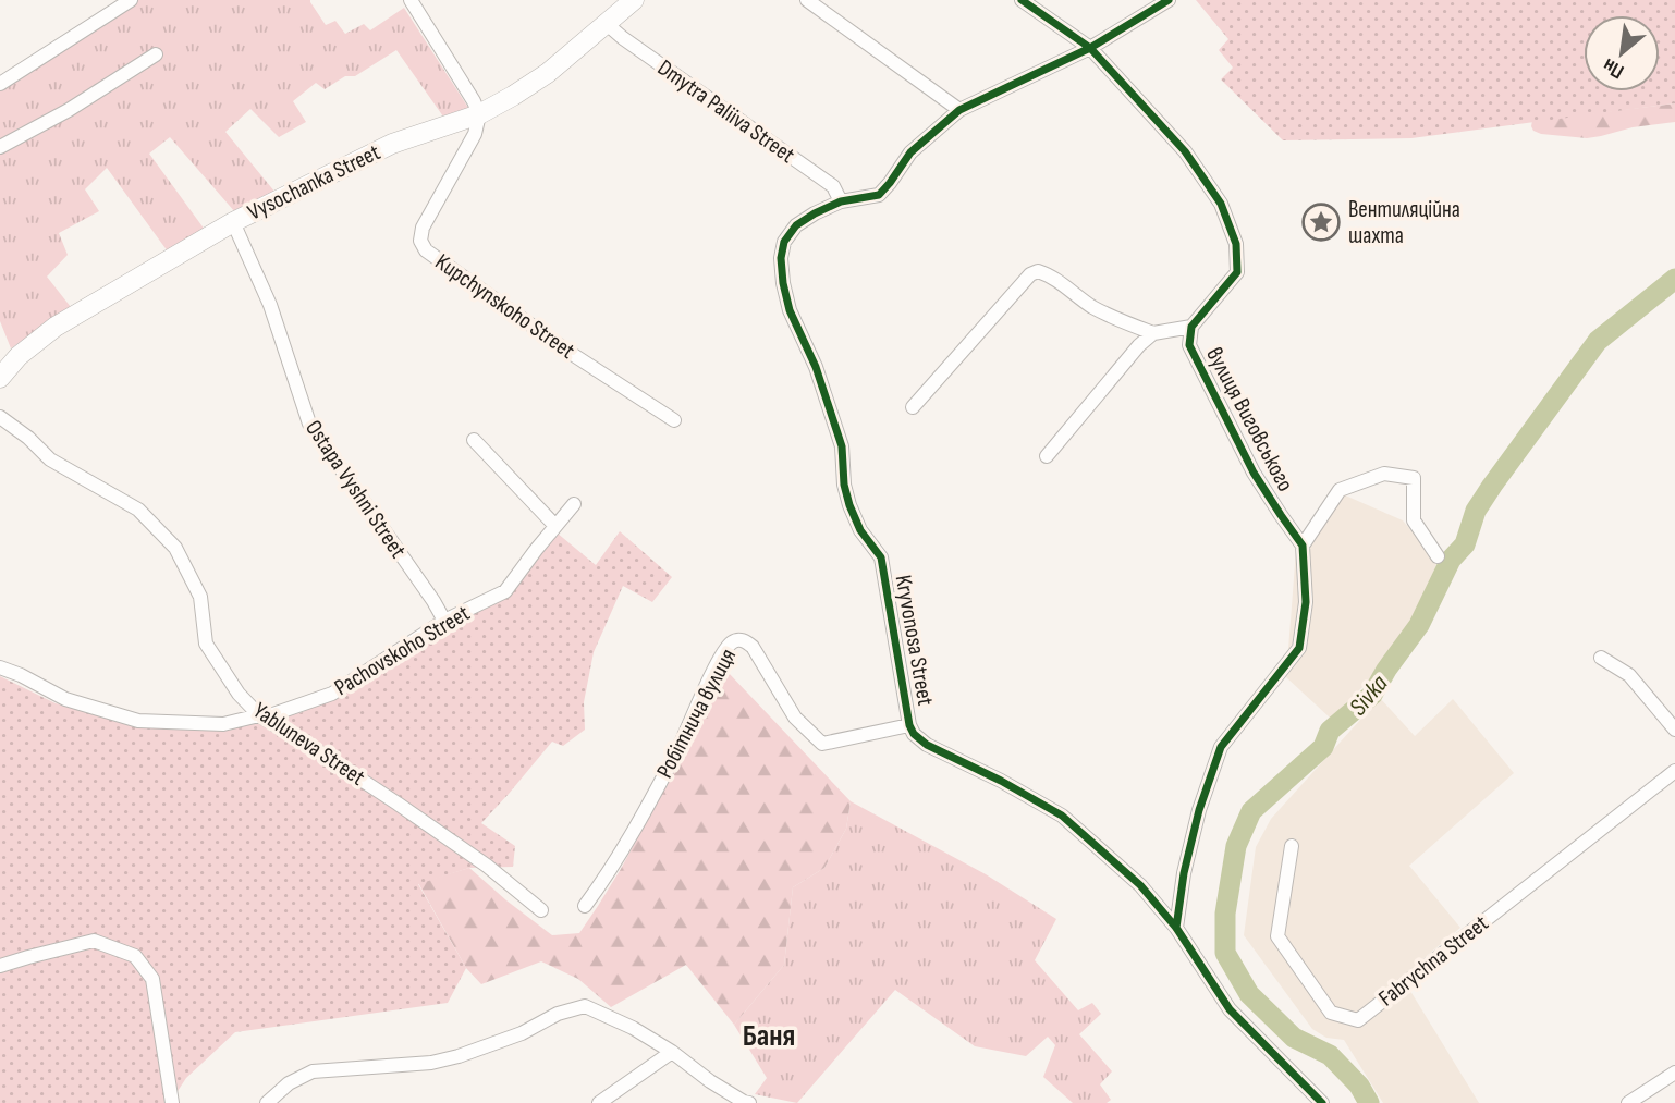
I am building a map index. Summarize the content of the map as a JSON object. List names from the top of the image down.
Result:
{
  "streets": {
    "street": [
      "Dmytra Paliiva Street",
      "Vysochanka Street",
      "Kupchynskoho Street",
      "вулиця Виговського",
      "Ostapa Vyshni Street",
      "Kryvonosa Street",
      "Pachovskoho Street",
      "Робітнича вулиця",
      "Yabluneva Street",
      "Fabrychna Street"
    ]
  },
  "crossings": [
    ["Dmytra Paliiva Street", "Vysochanka Street"],
    ["Dmytra Paliiva Street", "Kryvonosa Street"],
    ["Vysochanka Street", "Kupchynskoho Street"],
    ["Vysochanka Street", "Ostapa Vyshni Street"],
    ["вулиця Виговського", "Kryvonosa Street"],
    ["Ostapa Vyshni Street", "Pachovskoho Street"],
    ["Kryvonosa Street", "Робітнича вулиця"],
    ["Pachovskoho Street", "Yabluneva Street"]
  ],
  "districts": ["Баня"],
  "water": ["Sivka"],
  "places": {
    "place": ["Вентиляційна шахта"]
  },
  "north": "bottom left"
}
